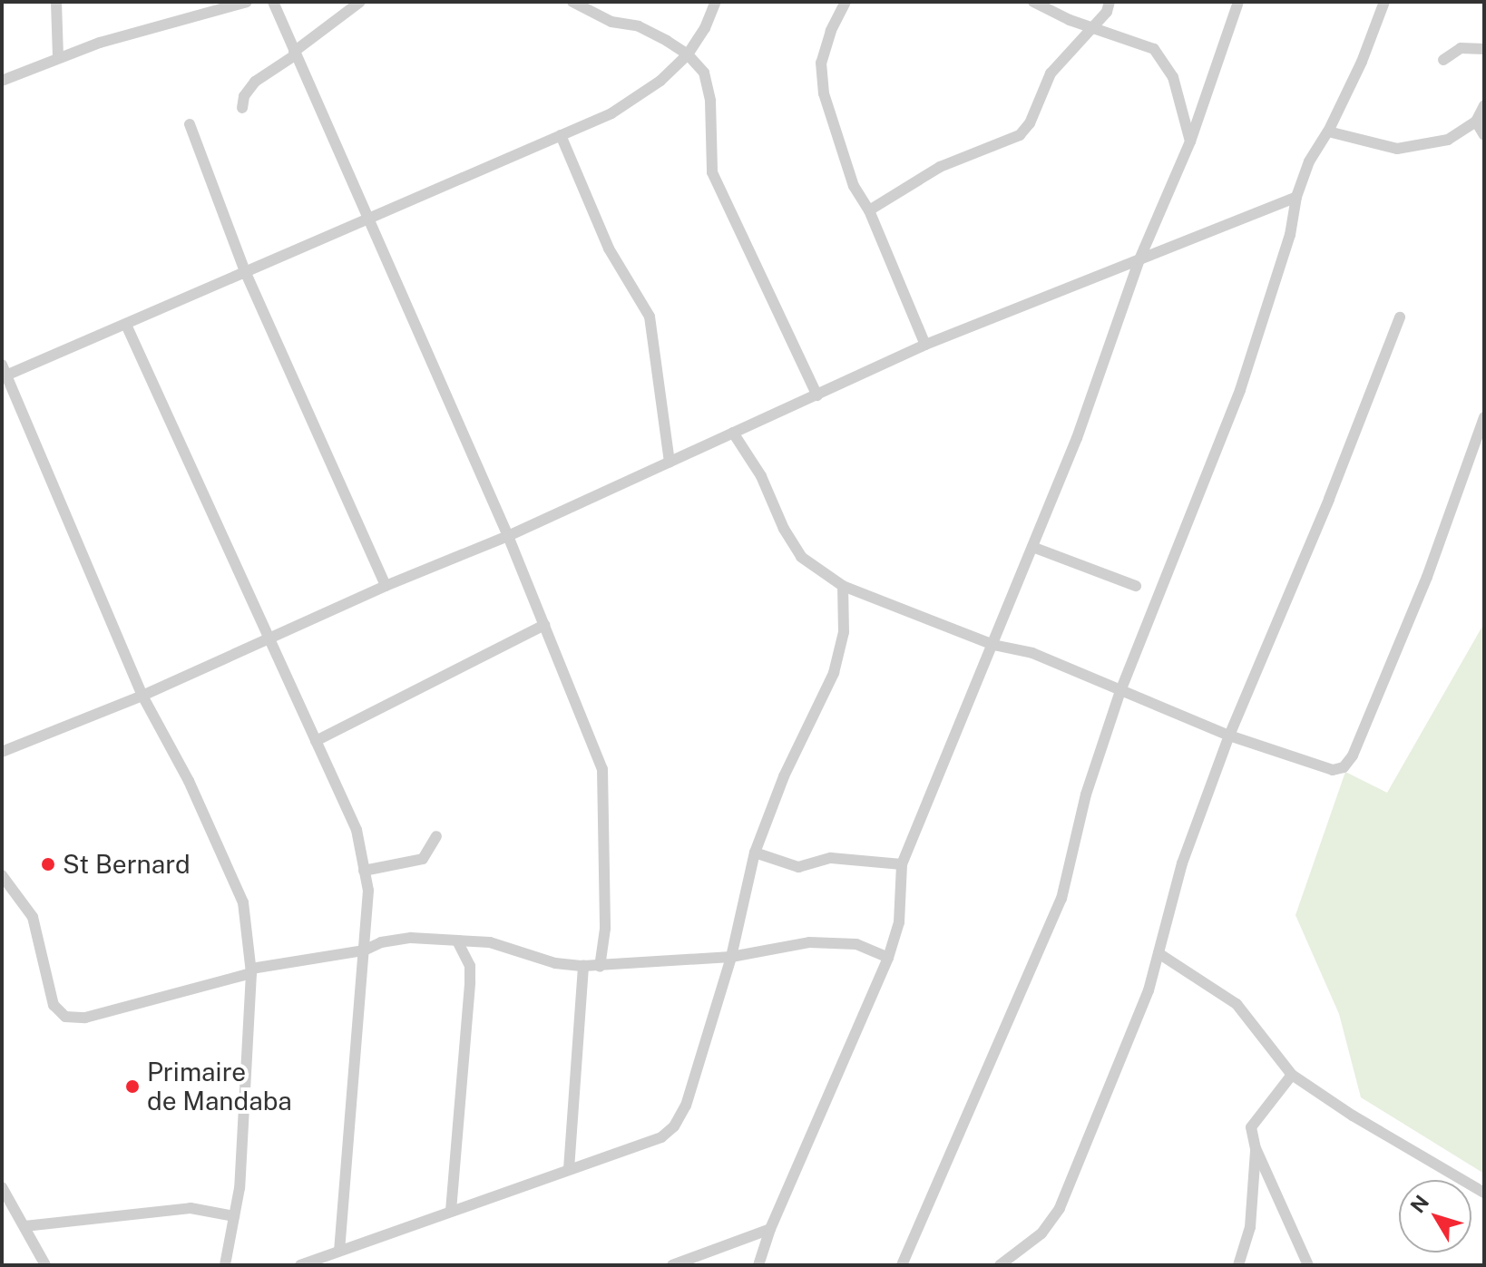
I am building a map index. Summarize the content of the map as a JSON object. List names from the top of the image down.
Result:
{
  "places": ["St Bernard", "Primaire de Mandaba"],
  "north": "top left"
}
